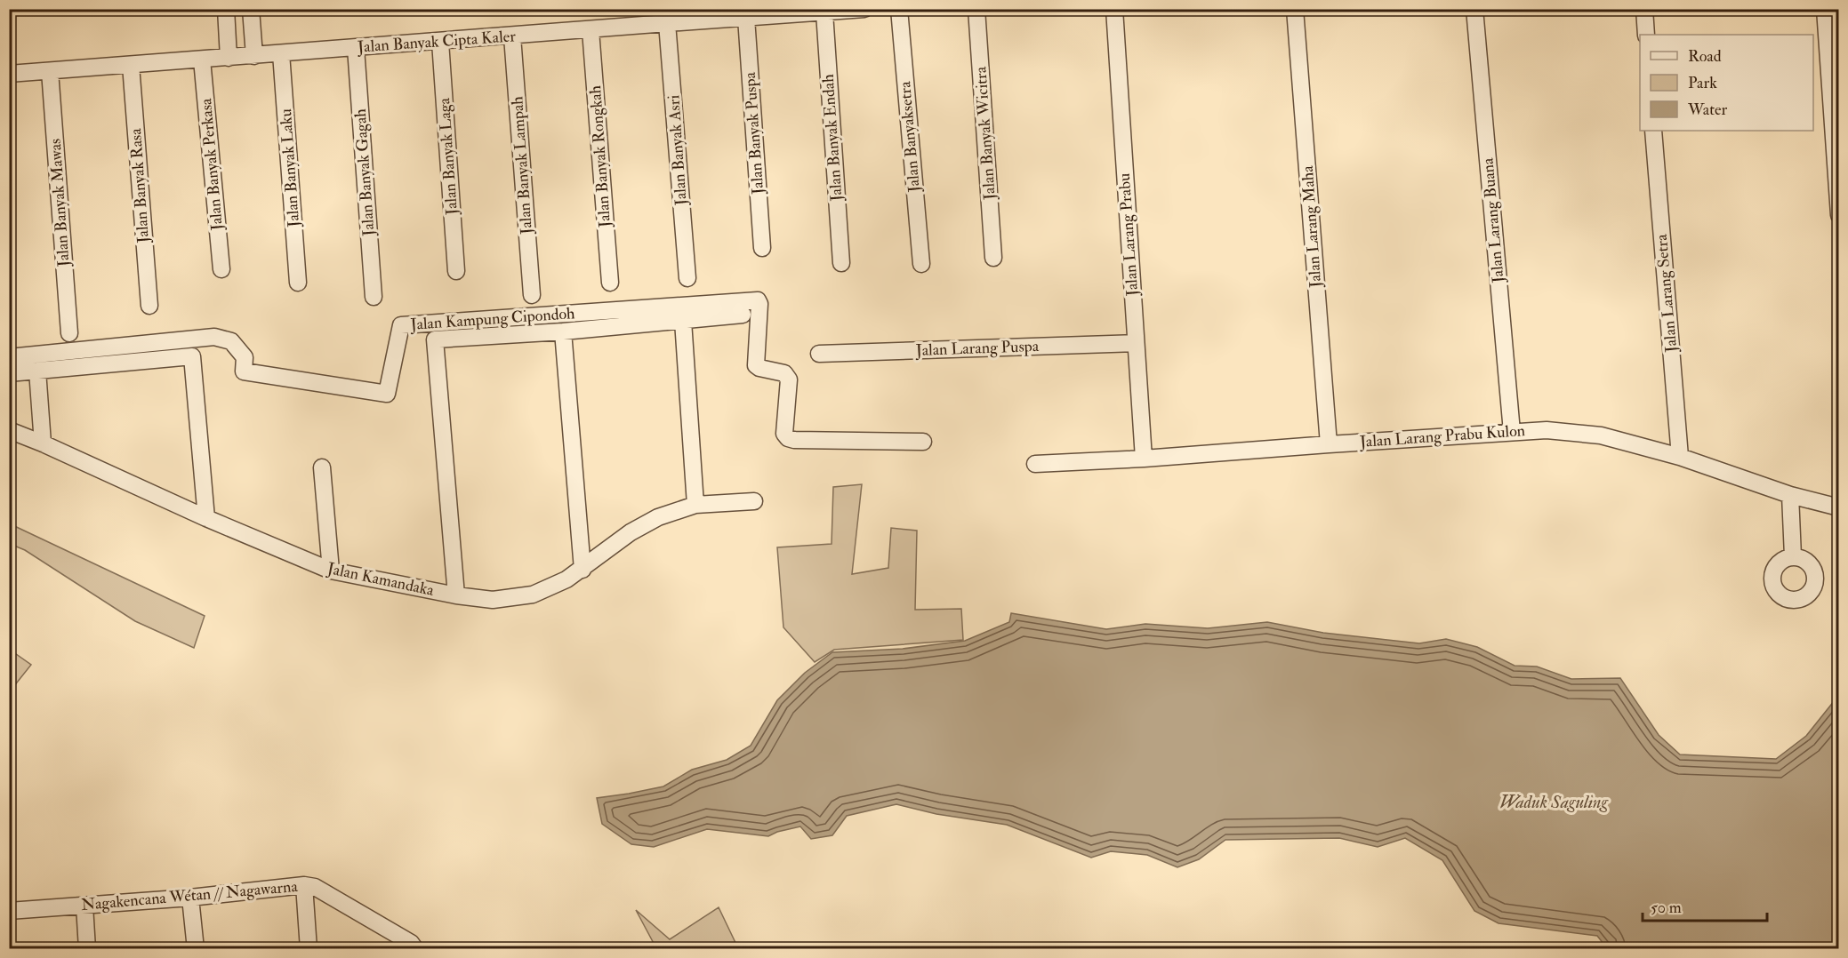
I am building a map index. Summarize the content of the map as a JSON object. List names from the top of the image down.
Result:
{
  "streets": {
    "street": [
      "Jalan Banyak Cipta Kaler",
      "Jalan Banyak Puspa",
      "Jalan Banyak Wicitra",
      "Jalan Banyaksetra",
      "Jalan Banyak Endah",
      "Jalan Banyak Asri",
      "Jalan Banyak Laga",
      "Jalan Banyak Rongkah",
      "Jalan Banyak Perkasa",
      "Jalan Banyak Lampah",
      "Jalan Banyak Laku",
      "Jalan Banyak Gagah",
      "Jalan Banyak Rasa",
      "Jalan Banyak Mawas",
      "Jalan Larang Buana",
      "Jalan Larang Maha",
      "Jalan Larang Prabu",
      "Jalan Larang Setra",
      "Jalan Kampung Cipondoh",
      "Jalan Larang Puspa",
      "Jalan Larang Prabu Kulon",
      "Jalan Kamandaka",
      "Nagakencana Wétan // Nagawarna"
    ]
  },
  "crossings": [
    ["Jalan Banyak Cipta Kaler", "Jalan Banyak Puspa"],
    ["Jalan Banyak Cipta Kaler", "Jalan Banyak Endah"],
    ["Jalan Banyak Cipta Kaler", "Jalan Banyak Asri"],
    ["Jalan Banyak Cipta Kaler", "Jalan Banyak Laga"],
    ["Jalan Banyak Cipta Kaler", "Jalan Banyak Rongkah"],
    ["Jalan Banyak Cipta Kaler", "Jalan Banyak Perkasa"],
    ["Jalan Banyak Cipta Kaler", "Jalan Banyak Lampah"],
    ["Jalan Banyak Cipta Kaler", "Jalan Banyak Laku"],
    ["Jalan Banyak Cipta Kaler", "Jalan Banyak Gagah"],
    ["Jalan Banyak Cipta Kaler", "Jalan Banyak Rasa"],
    ["Jalan Banyak Cipta Kaler", "Jalan Banyak Mawas"],
    ["Jalan Larang Buana", "Jalan Larang Prabu Kulon"],
    ["Jalan Larang Maha", "Jalan Larang Prabu Kulon"],
    ["Jalan Larang Prabu", "Jalan Larang Puspa"],
    ["Jalan Larang Prabu", "Jalan Larang Prabu Kulon"],
    ["Jalan Larang Setra", "Jalan Larang Prabu Kulon"]
  ],
  "water": ["Waduk Saguling"],
  "legend": ["Road", "Park", "Water"],
  "scale_bar": "50 m"
}
